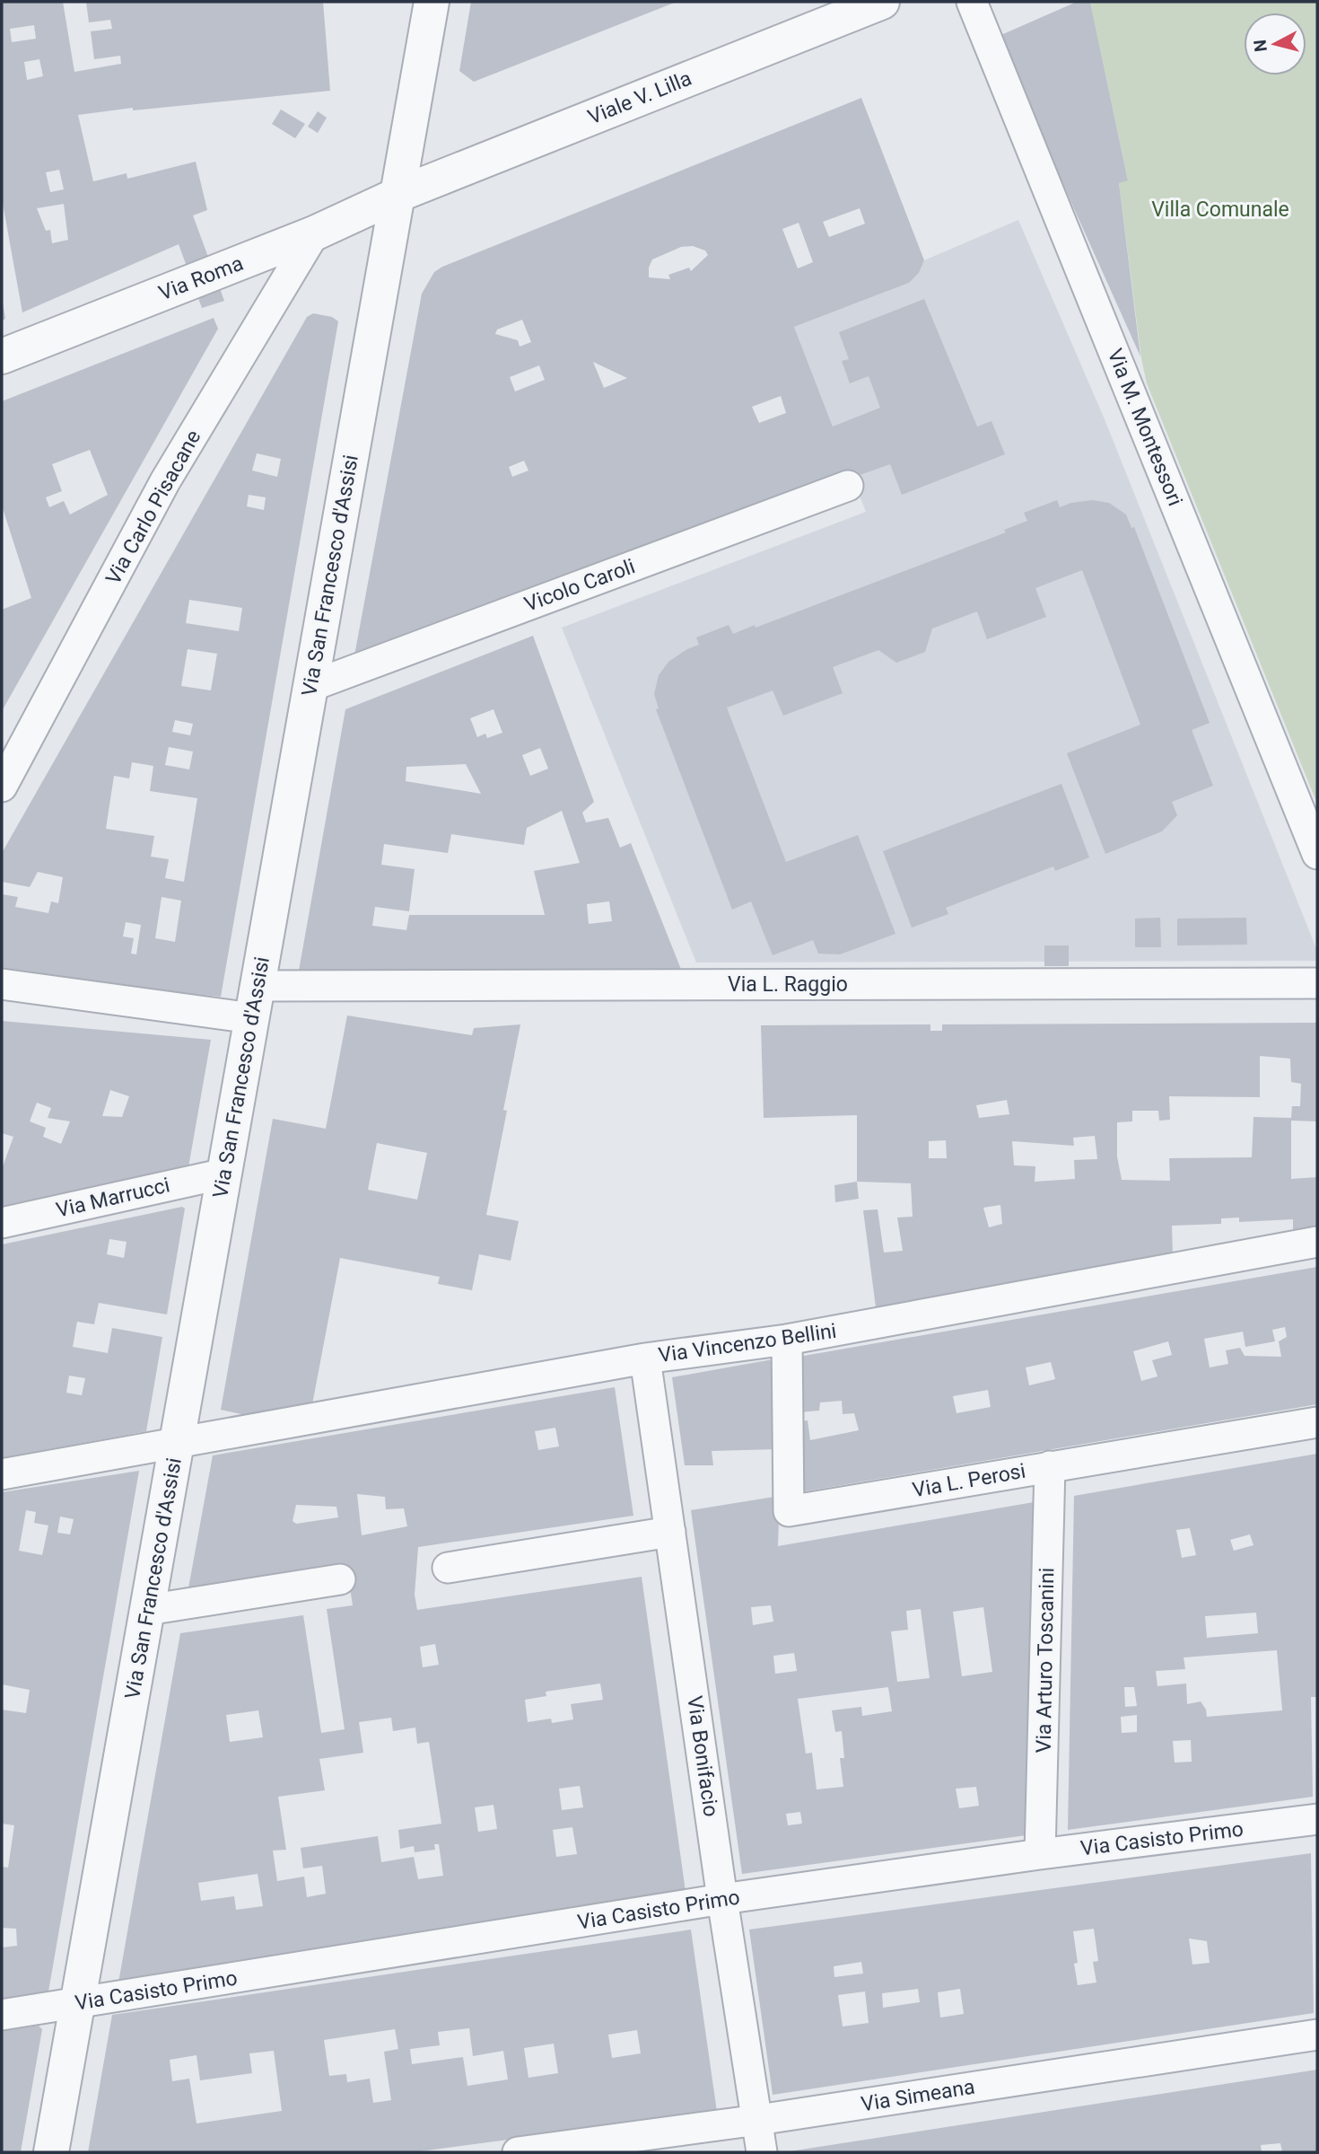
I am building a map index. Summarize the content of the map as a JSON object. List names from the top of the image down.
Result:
{
  "streets": {
    "street": [
      "Viale V. Lilla",
      "Via Roma",
      "Via M. Montessori",
      "Via Carlo Pisacane",
      "Via San Francesco d'Assisi",
      "Vicolo Caroli",
      "Via L. Raggio",
      "Via Marrucci",
      "Via Vincenzo Bellini",
      "Via L. Perosi",
      "Via Arturo Toscanini",
      "Via Bonifacio",
      "Via Casisto Primo",
      "Via Simeana"
    ]
  },
  "crossings": [
    ["Viale V. Lilla", "Via Roma"],
    ["Viale V. Lilla", "Via San Francesco d'Assisi"],
    ["Via Roma", "Via Carlo Pisacane"],
    ["Via Roma", "Via San Francesco d'Assisi"],
    ["Via San Francesco d'Assisi", "Vicolo Caroli"],
    ["Via San Francesco d'Assisi", "Via L. Raggio"],
    ["Via San Francesco d'Assisi", "Via Marrucci"],
    ["Via San Francesco d'Assisi", "Via Vincenzo Bellini"],
    ["Via San Francesco d'Assisi", "Via Casisto Primo"],
    ["Via Vincenzo Bellini", "Via L. Perosi"],
    ["Via Vincenzo Bellini", "Via Bonifacio"],
    ["Via L. Perosi", "Via Arturo Toscanini"],
    ["Via Arturo Toscanini", "Via Casisto Primo"],
    ["Via Bonifacio", "Via Casisto Primo"],
    ["Via Bonifacio", "Via Simeana"]
  ],
  "parks": ["Villa Comunale"],
  "north": "left"
}
